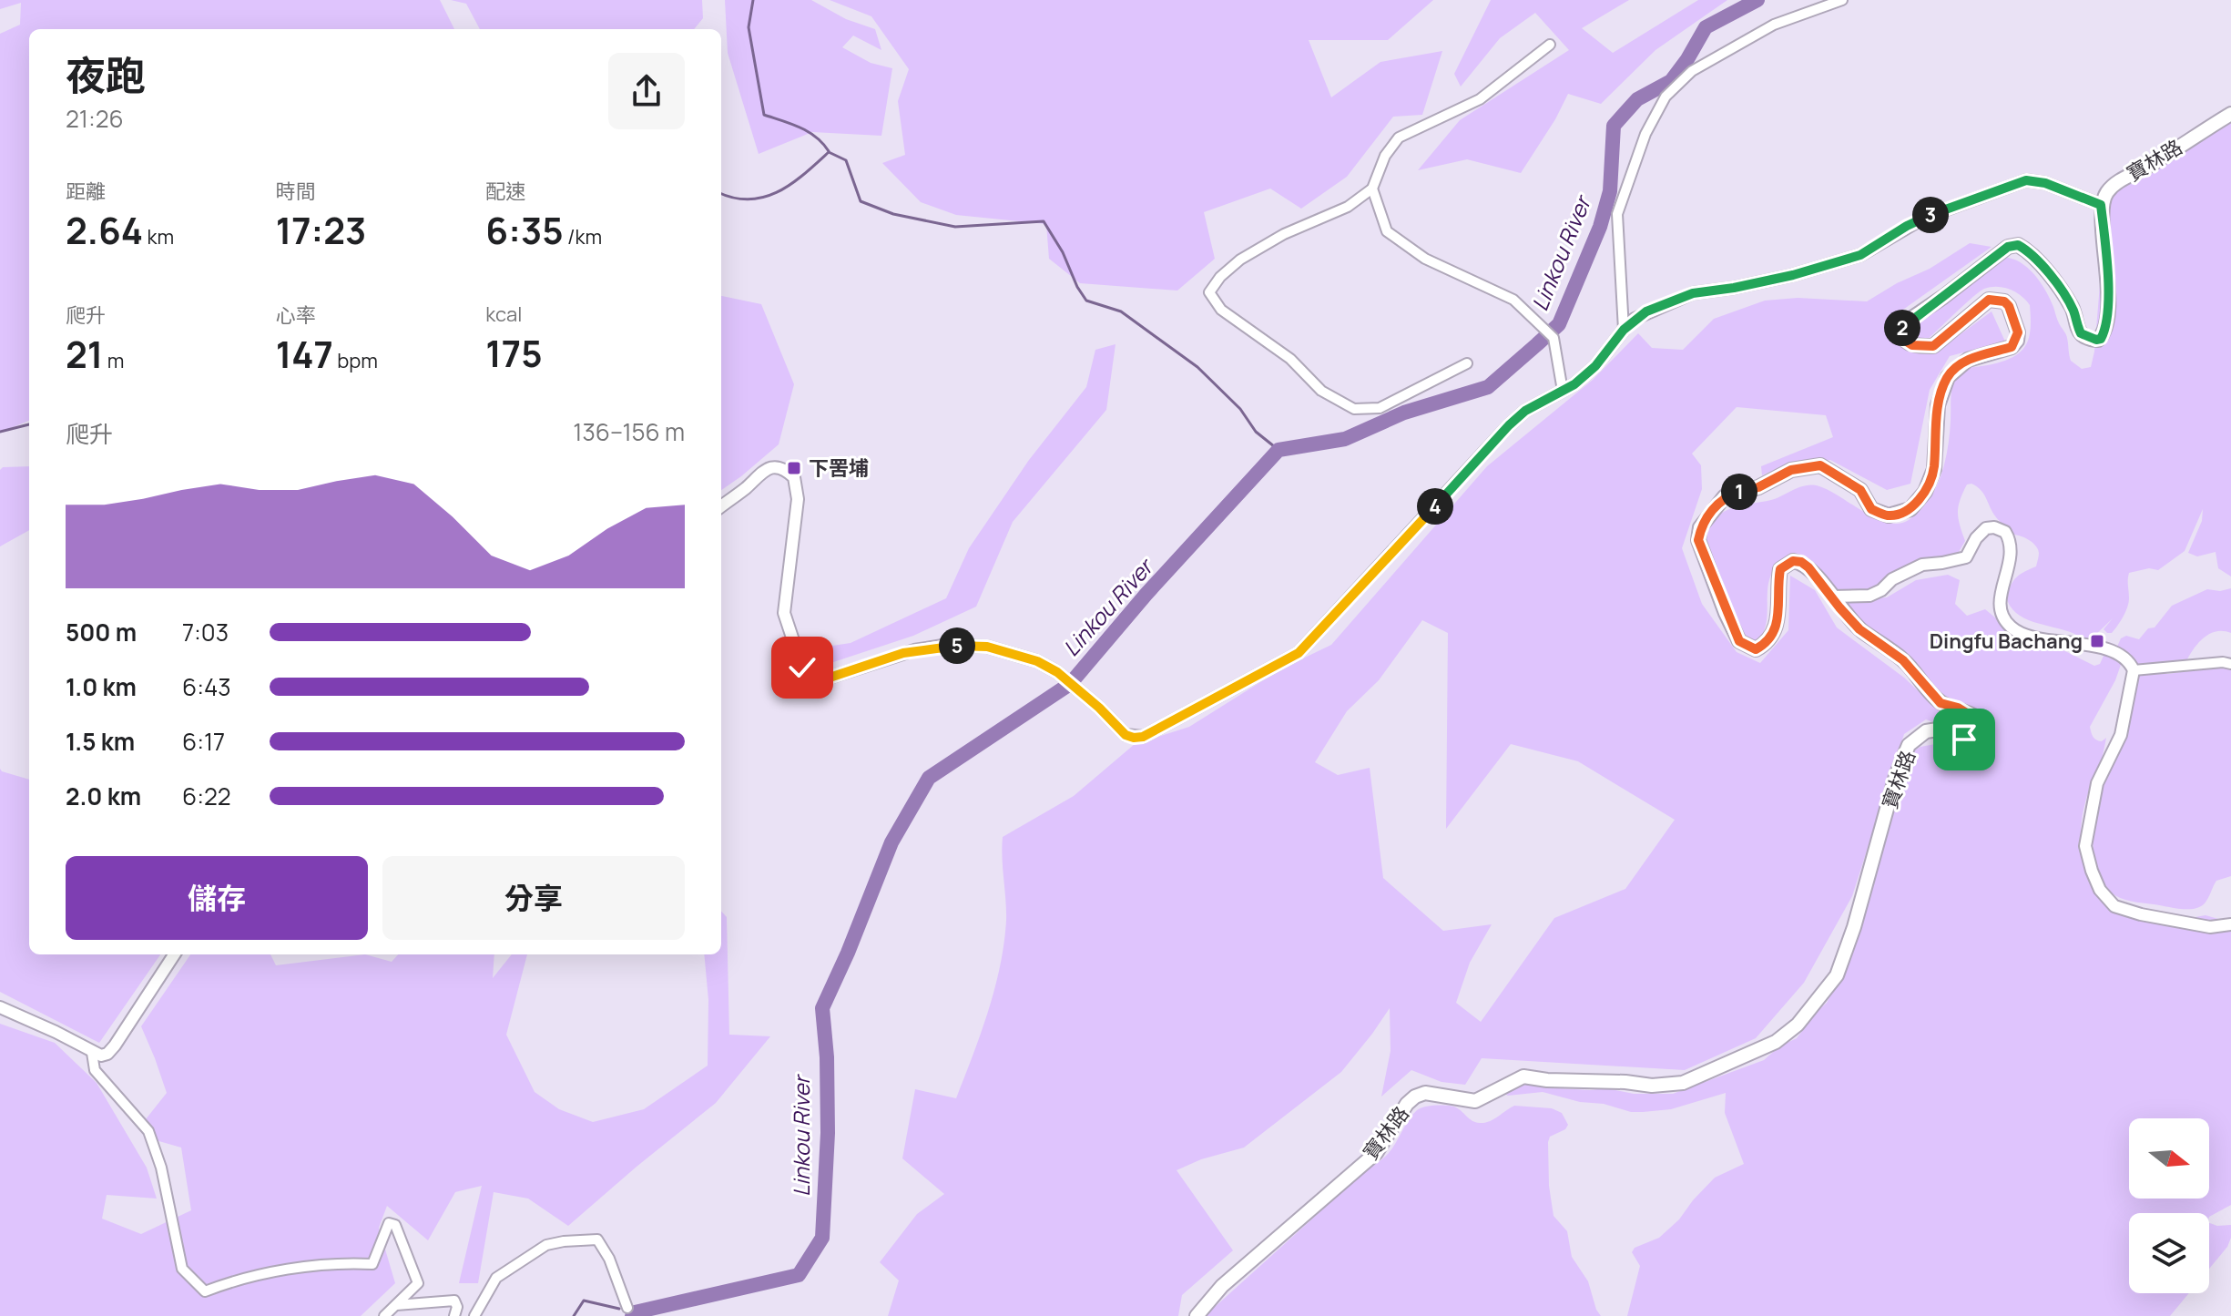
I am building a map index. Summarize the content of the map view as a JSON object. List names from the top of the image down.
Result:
{
  "streets": {
    "main road": ["寶林路"]
  },
  "water": ["Linkou River"],
  "places": {
    "transit": ["下罟埔", "Dingfu Bachang"]
  },
  "north": "right",
  "page": {
    "heading": ["夜跑", "21:26"],
    "stats": [
      ["距離", "2.64 km"],
      ["時間", "17:23"],
      ["配速", "6:35 /km"],
      ["爬升", "21 m"],
      ["心率", "147 bpm"],
      ["kcal", "175"]
    ],
    "pins": [
      "3",
      "2",
      "1",
      "4",
      "5"
    ],
    "chart": ["爬升", "136–156 m"],
    "list": [
      {
        "name": "500 m",
        "note": "7:03"
      },
      {
        "name": "1.0 km",
        "note": "6:43"
      },
      {
        "name": "1.5 km",
        "note": "6:17"
      },
      {
        "name": "2.0 km",
        "note": "6:22"
      }
    ],
    "buttons": ["儲存", "分享"]
  }
}
